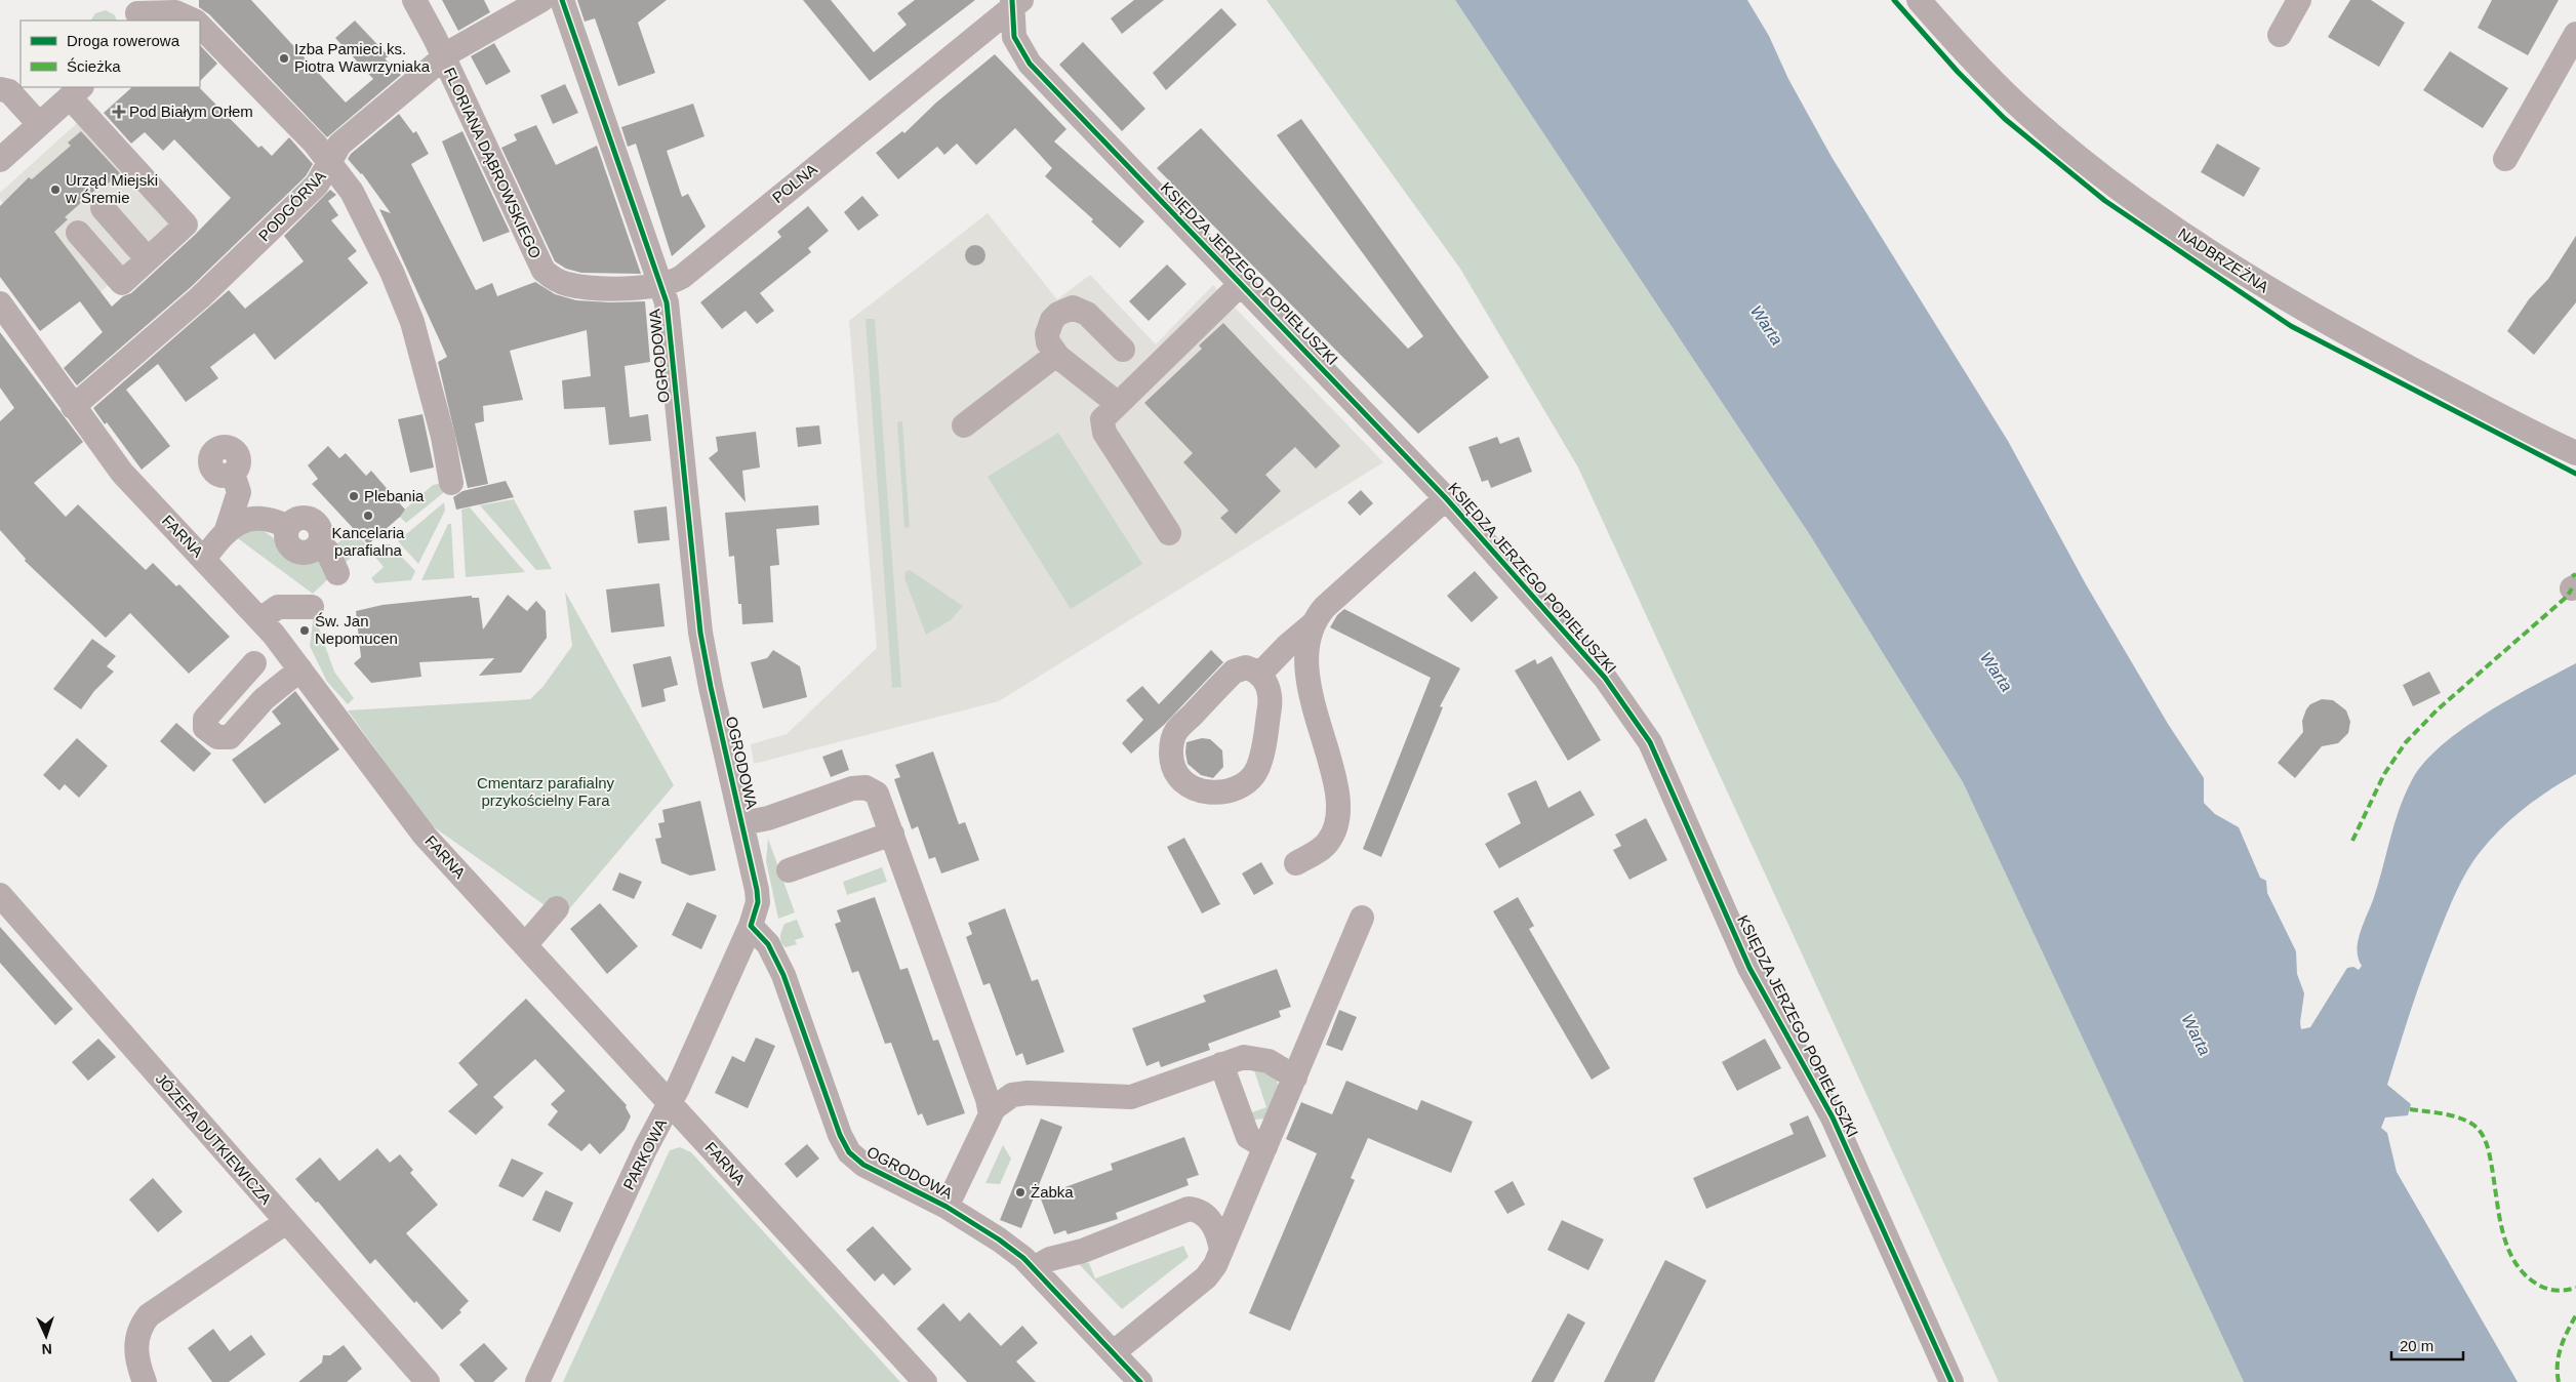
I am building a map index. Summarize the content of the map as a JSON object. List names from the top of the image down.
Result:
{
  "streets": {
    "street": [
      "FLORIANA DĄBROWSKIEGO",
      "POLNA",
      "PODGÓRNA",
      "NADBRZEŻNA",
      "KSIĘDZA JERZEGO POPIEŁUSZKI",
      "OGRODOWA",
      "FARNA",
      "JÓZEFA DUTKIEWICZA",
      "PARKOWA"
    ]
  },
  "crossings": [
    ["FLORIANA DĄBROWSKIEGO", "POLNA"],
    ["FLORIANA DĄBROWSKIEGO", "PODGÓRNA"],
    ["POLNA", "KSIĘDZA JERZEGO POPIEŁUSZKI"],
    ["POLNA", "OGRODOWA"],
    ["PODGÓRNA", "FARNA"],
    ["OGRODOWA", "PARKOWA"],
    ["FARNA", "PARKOWA"]
  ],
  "water": ["Warta"],
  "parks": ["Cmentarz parafialny przykościelny Fara"],
  "places": {
    "other": [
      "Izba Pamieci ks. Piotra Wawrzyniaka",
      "Urząd Miejski w Śremie",
      "Plebania",
      "Kancelaria parafialna",
      "Św. Jan Nepomucen",
      "Żabka"
    ],
    "health": ["Pod Białym Orłem"]
  },
  "legend": ["Droga rowerowa", "Ścieżka"],
  "scale_bar": "20 m",
  "north": "bottom"
}
